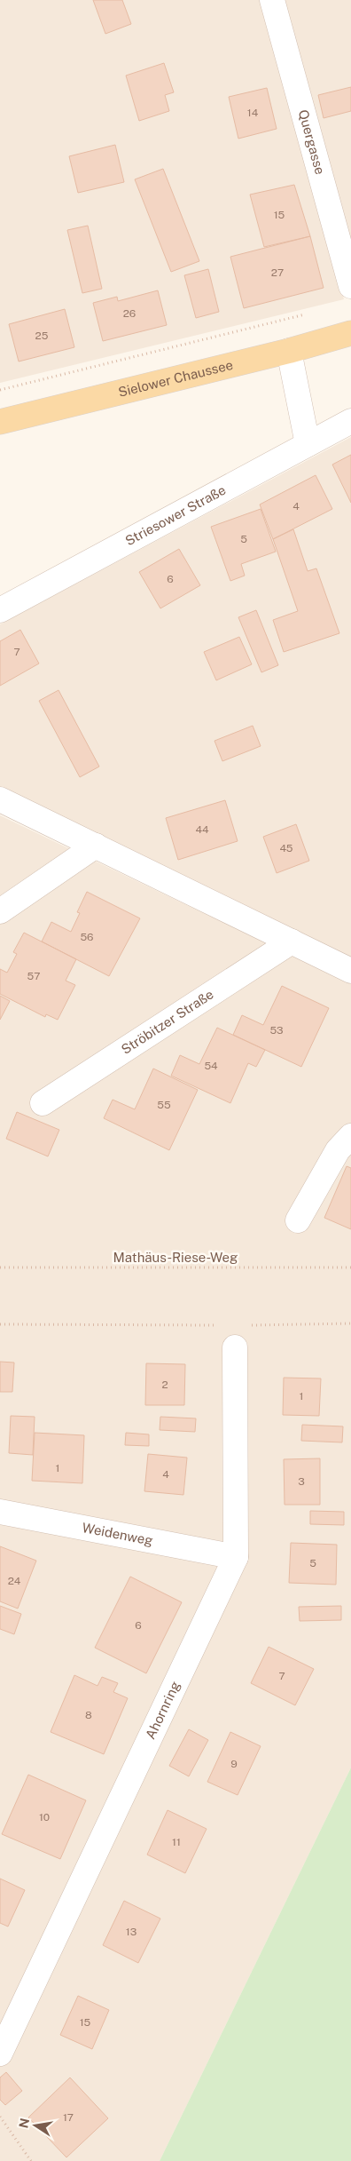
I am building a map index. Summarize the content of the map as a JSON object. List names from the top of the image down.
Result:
{
  "streets": {
    "main road": ["Sielower Chaussee"],
    "street": [
      "Quergasse",
      "Striesower Straße",
      "Ströbitzer Straße",
      "Weidenweg",
      "Ahornring"
    ],
    "path": ["Mathäus-Riese-Weg"]
  },
  "crossings": [
    ["Weidenweg", "Ahornring"]
  ],
  "house_numbers": [
    "14",
    "15",
    "27",
    "26",
    "25",
    "4",
    "5",
    "6",
    "7",
    "44",
    "45",
    "56",
    "57",
    "53",
    "54",
    "55",
    "2",
    "1",
    "1",
    "4",
    "3",
    "5",
    "24",
    "6",
    "7",
    "8",
    "9",
    "10",
    "11",
    "13",
    "15",
    "17"
  ],
  "north": "left"
}
